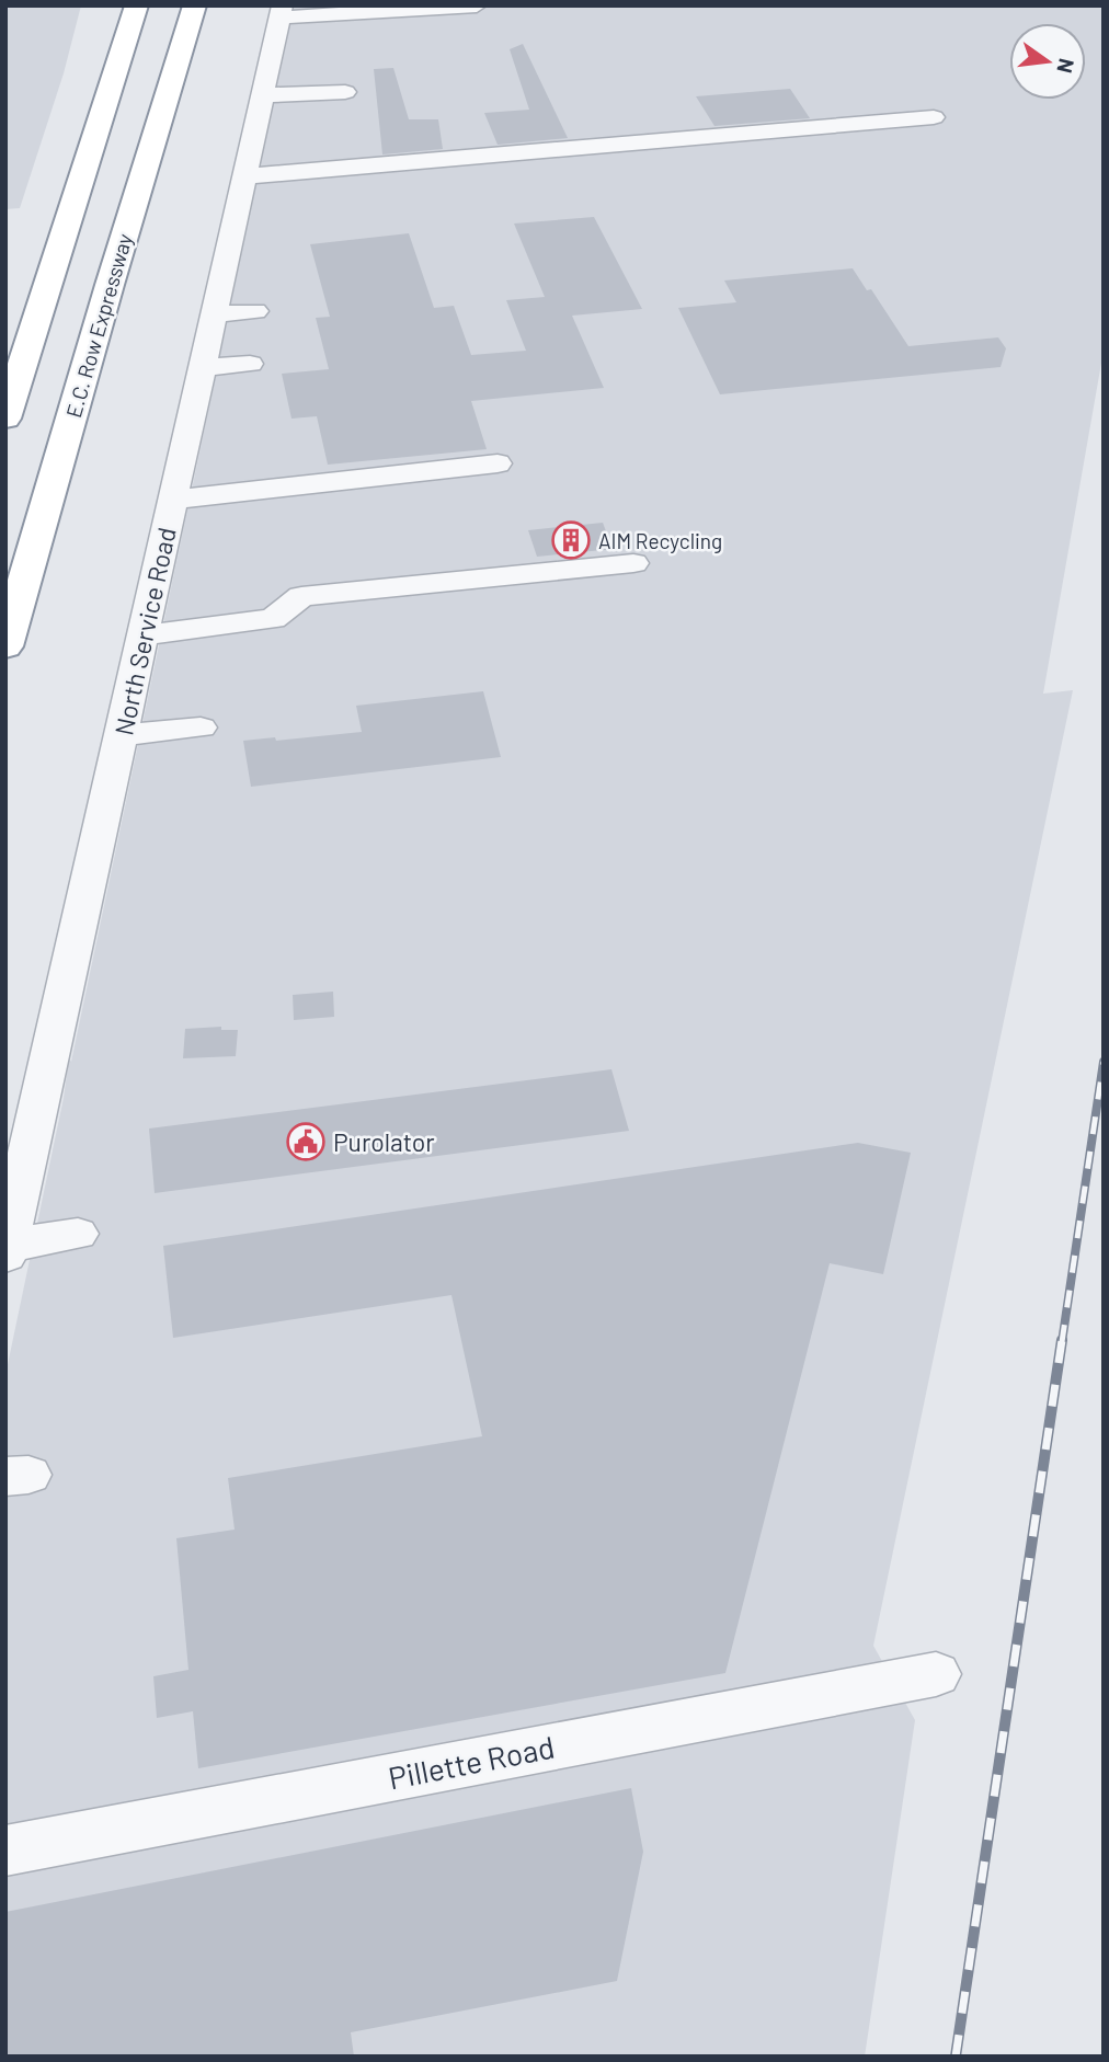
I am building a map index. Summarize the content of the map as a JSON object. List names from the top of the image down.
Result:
{
  "streets": {
    "highway": ["E.C. Row Expressway"],
    "street": ["North Service Road", "Pillette Road"]
  },
  "places": {
    "building": ["AIM Recycling"],
    "public building": ["Purolator"]
  },
  "north": "right"
}
